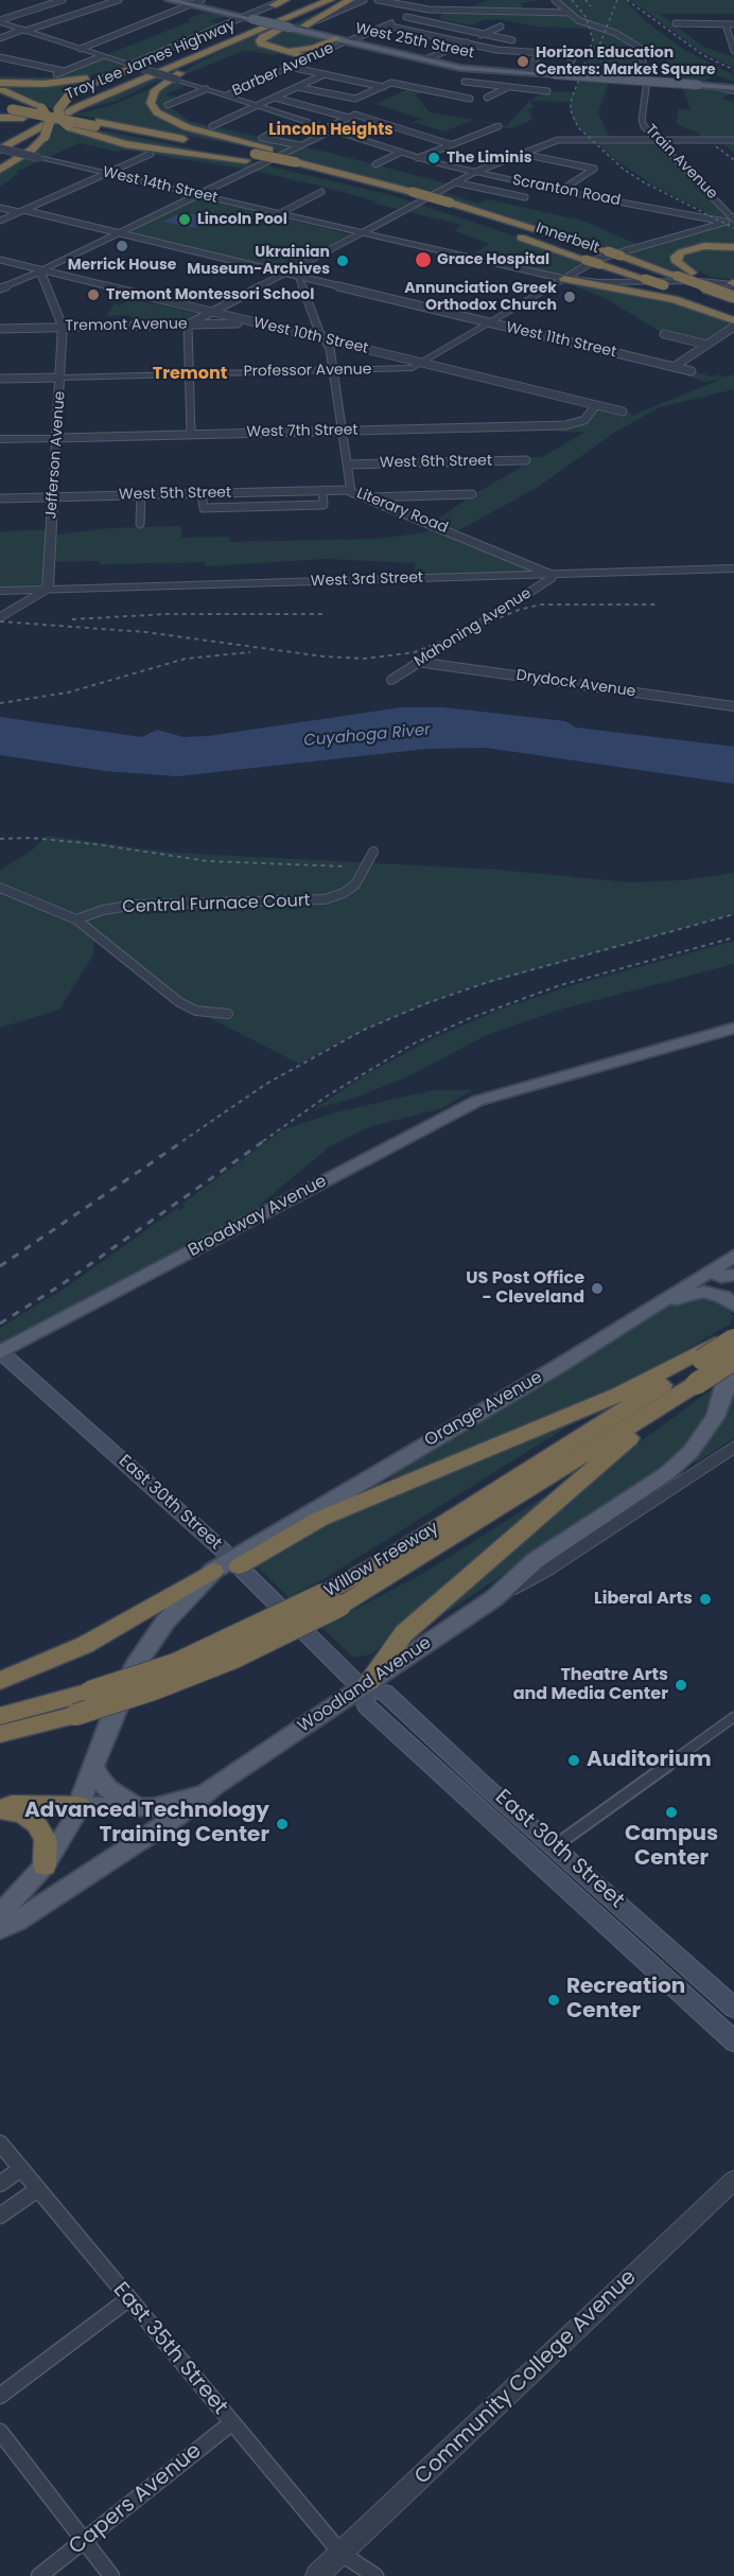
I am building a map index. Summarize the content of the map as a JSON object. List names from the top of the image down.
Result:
{
  "streets": {
    "highway": ["Troy Lee James Highway", "Innerbelt", "Willow Freeway"],
    "main road": [
      "West 25th Street",
      "Broadway Avenue",
      "Orange Avenue",
      "East 30th Street",
      "Woodland Avenue"
    ],
    "street": [
      "Barber Avenue",
      "Train Avenue",
      "West 14th Street",
      "Scranton Road",
      "Tremont Avenue",
      "West 10th Street",
      "West 11th Street",
      "Professor Avenue",
      "West 7th Street",
      "Jefferson Avenue",
      "West 6th Street",
      "West 5th Street",
      "Literary Road",
      "West 3rd Street",
      "Mahoning Avenue",
      "Drydock Avenue",
      "Central Furnace Court",
      "East 35th Street",
      "Community College Avenue",
      "Capers Avenue"
    ]
  },
  "crossings": [
    ["West 25th Street", "Barber Avenue"],
    ["Troy Lee James Highway", "West 14th Street"],
    ["Barber Avenue", "Scranton Road"],
    ["Train Avenue", "Scranton Road"],
    ["Train Avenue", "Professor Avenue"],
    ["West 14th Street", "Professor Avenue"],
    ["Scranton Road", "Professor Avenue"],
    ["Innerbelt", "Professor Avenue"],
    ["Tremont Avenue", "West 10th Street"],
    ["Tremont Avenue", "Jefferson Avenue"],
    ["West 10th Street", "Professor Avenue"],
    ["West 10th Street", "West 7th Street"],
    ["West 10th Street", "Jefferson Avenue"],
    ["West 10th Street", "Literary Road"],
    ["West 11th Street", "Professor Avenue"],
    ["West 11th Street", "Literary Road"],
    ["Professor Avenue", "Jefferson Avenue"],
    ["Professor Avenue", "Literary Road"],
    ["West 7th Street", "Jefferson Avenue"],
    ["West 7th Street", "Literary Road"],
    ["Jefferson Avenue", "West 5th Street"],
    ["Jefferson Avenue", "West 3rd Street"],
    ["West 6th Street", "Literary Road"],
    ["West 5th Street", "Literary Road"],
    ["Literary Road", "West 3rd Street"],
    ["Literary Road", "Mahoning Avenue"],
    ["West 3rd Street", "Mahoning Avenue"],
    ["Mahoning Avenue", "Drydock Avenue"],
    ["Broadway Avenue", "East 30th Street"],
    ["Orange Avenue", "East 30th Street"],
    ["East 30th Street", "Woodland Avenue"],
    ["East 35th Street", "Community College Avenue"],
    ["East 35th Street", "Capers Avenue"]
  ],
  "districts": ["Lincoln Heights", "Tremont"],
  "water": ["Cuyahoga River"],
  "places": [
    "Horizon Education Centers: Market Square",
    "The Liminis",
    "Lincoln Pool",
    "Merrick House",
    "Grace Hospital",
    "Ukrainian Museum-Archives",
    "Tremont Montessori School",
    "Annunciation Greek Orthodox Church",
    "US Post Office - Cleveland",
    "Liberal Arts",
    "Theatre Arts and Media Center",
    "Auditorium",
    "Campus Center",
    "Advanced Technology Training Center",
    "Recreation Center"
  ]
}
